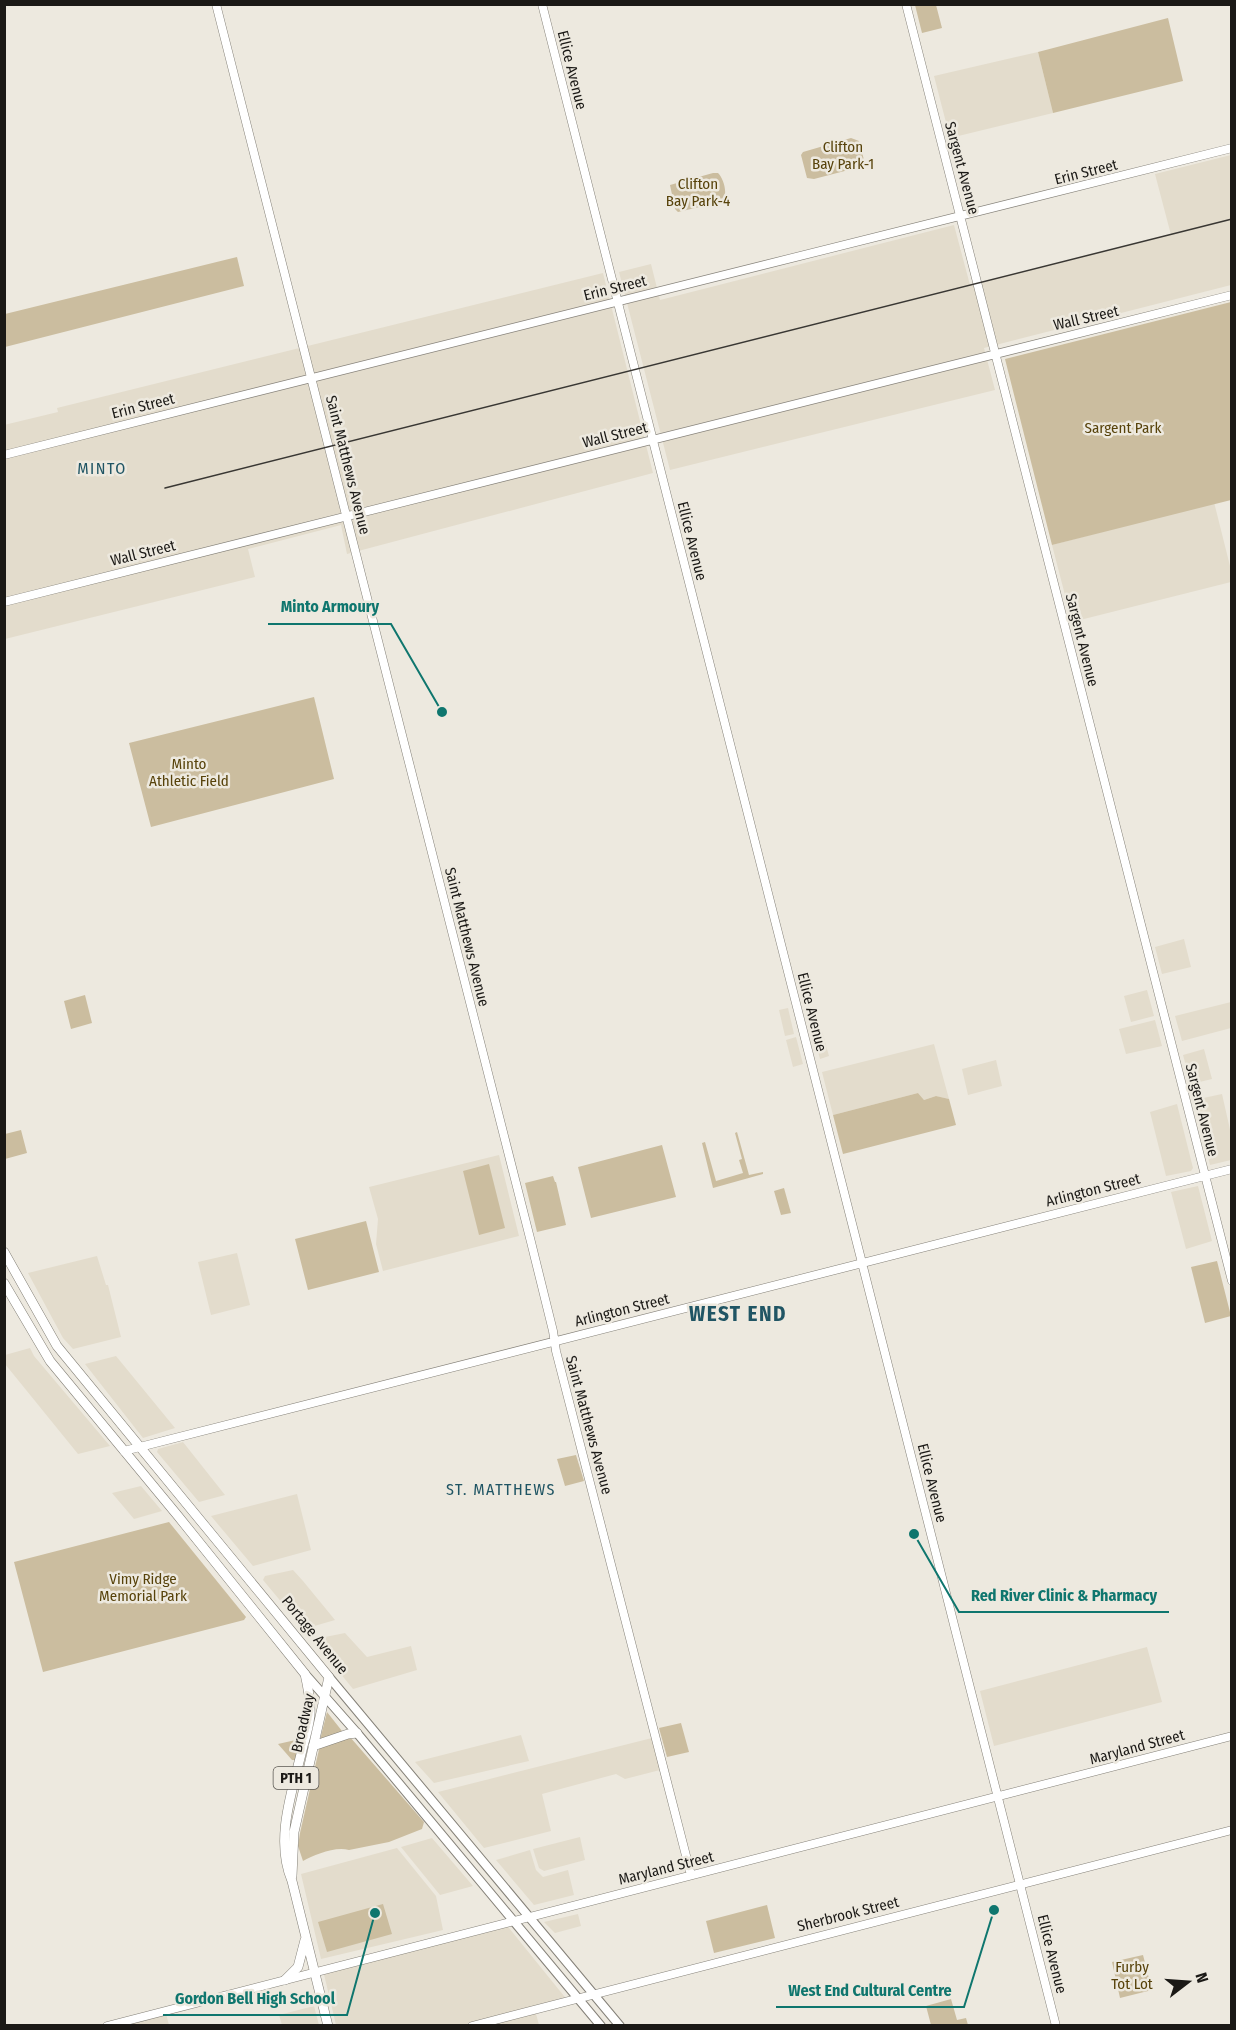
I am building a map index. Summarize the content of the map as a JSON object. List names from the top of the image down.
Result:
{
  "streets": {
    "highway": ["Portage Avenue", "Broadway", "PTH 1"],
    "main road": [
      "Ellice Avenue",
      "Sargent Avenue",
      "Erin Street",
      "Wall Street",
      "Saint Matthews Avenue",
      "Arlington Street",
      "Maryland Street",
      "Sherbrook Street"
    ]
  },
  "crossings": [
    ["Ellice Avenue", "Erin Street"],
    ["Ellice Avenue", "Wall Street"],
    ["Ellice Avenue", "Arlington Street"],
    ["Ellice Avenue", "Maryland Street"],
    ["Ellice Avenue", "Sherbrook Street"],
    ["Sargent Avenue", "Erin Street"],
    ["Sargent Avenue", "Wall Street"],
    ["Sargent Avenue", "Arlington Street"],
    ["Erin Street", "Saint Matthews Avenue"],
    ["Wall Street", "Saint Matthews Avenue"],
    ["Saint Matthews Avenue", "Arlington Street"],
    ["Saint Matthews Avenue", "Maryland Street"],
    ["Arlington Street", "Portage Avenue"],
    ["Portage Avenue", "Broadway"],
    ["Portage Avenue", "Maryland Street"],
    ["Portage Avenue", "Sherbrook Street"],
    ["Broadway", "Maryland Street"]
  ],
  "districts": ["MINTO", "WEST END", "ST. MATTHEWS"],
  "parks": [
    "Clifton Bay Park-1",
    "Clifton Bay Park-4",
    "Sargent Park",
    "Minto Athletic Field",
    "Vimy Ridge Memorial Park",
    "Furby Tot Lot"
  ],
  "places": [
    "Minto Armoury",
    "Red River Clinic & Pharmacy",
    "West End Cultural Centre",
    "Gordon Bell High School"
  ],
  "north": "right"
}
